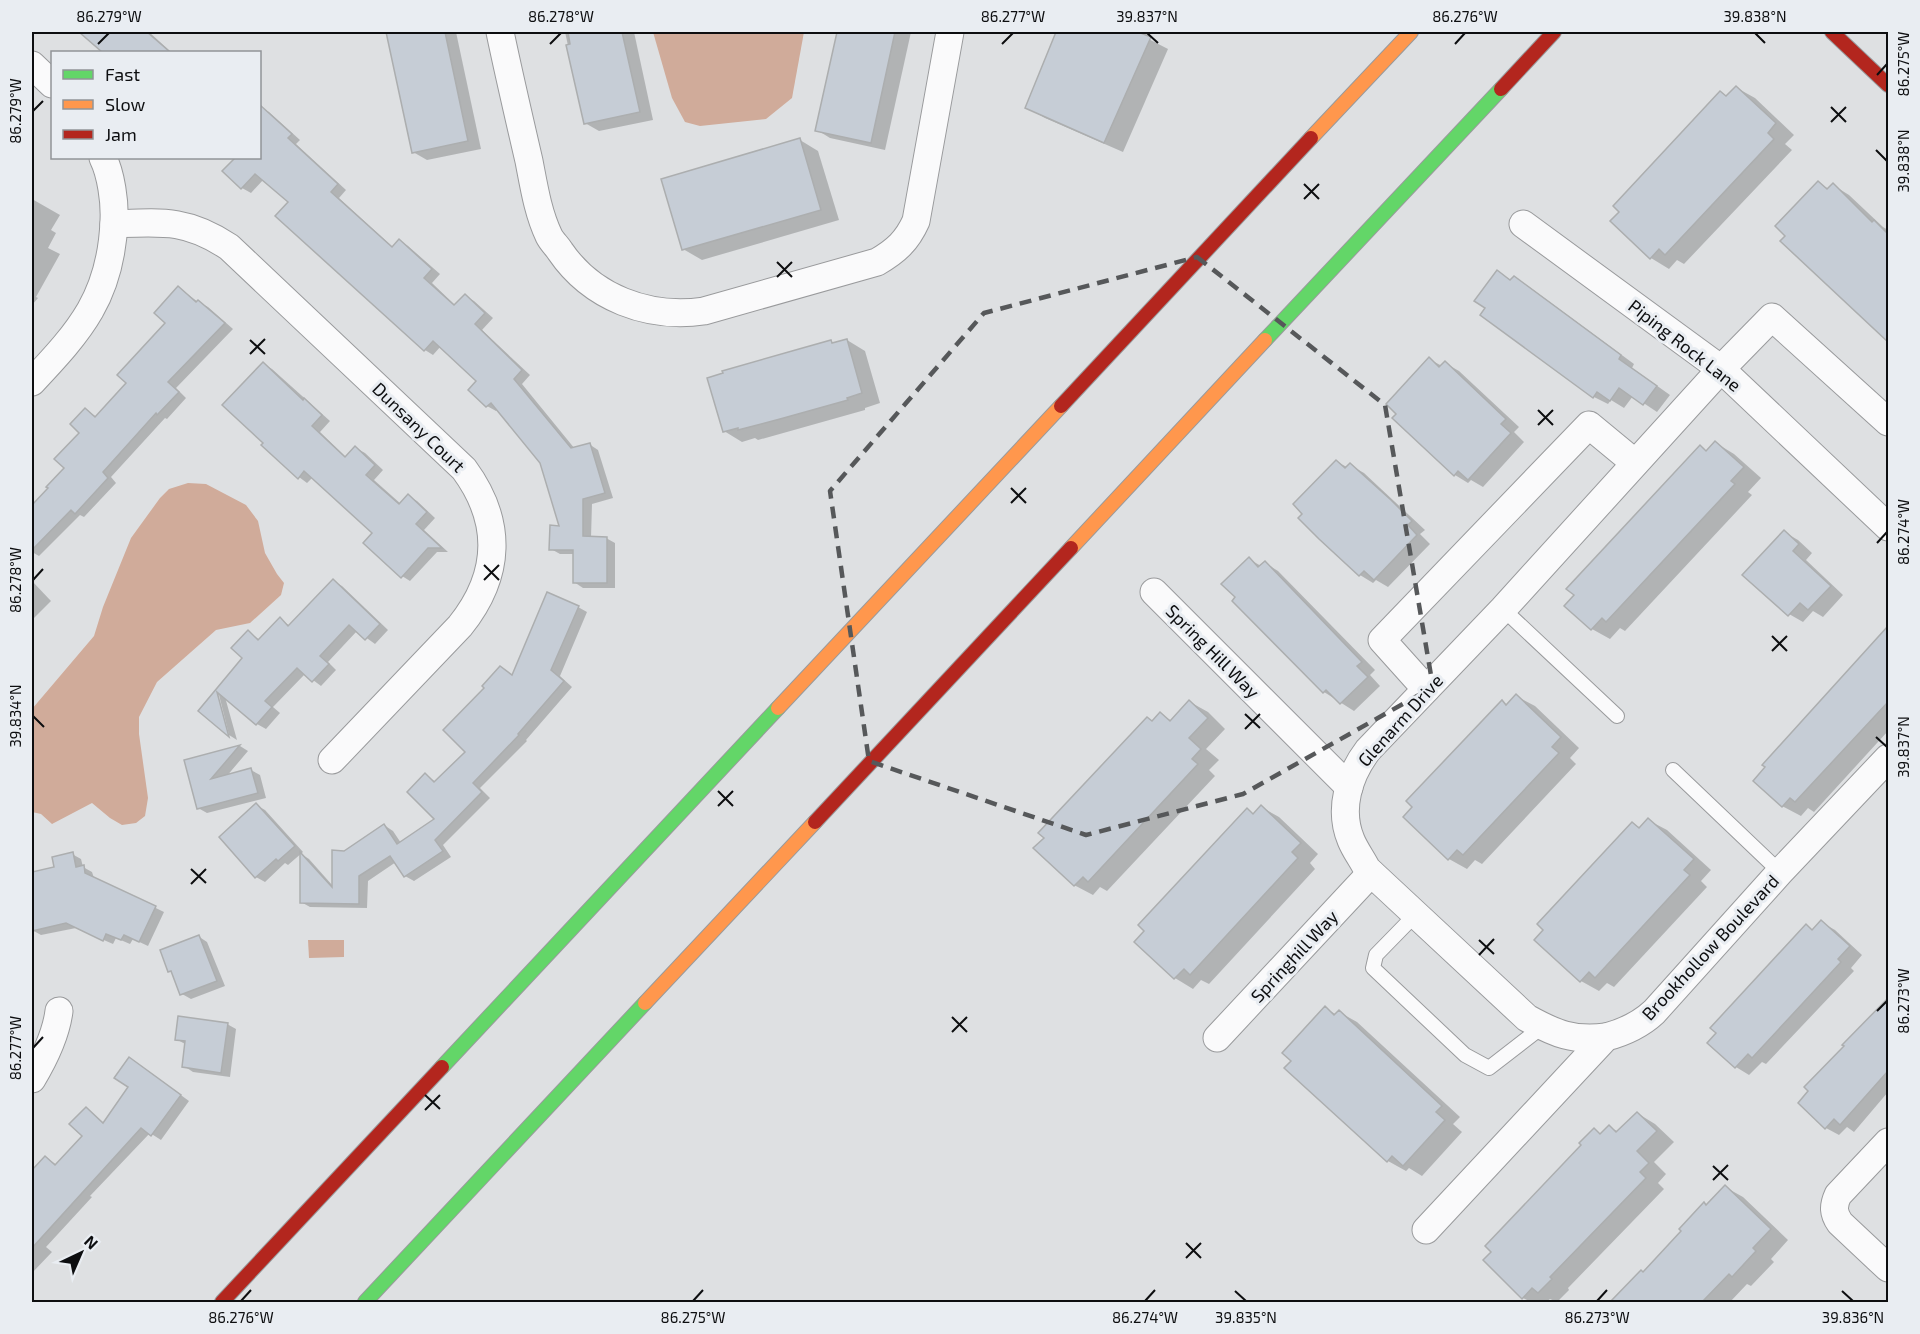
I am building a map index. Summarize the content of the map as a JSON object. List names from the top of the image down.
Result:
{
  "streets": {
    "street": [
      "Piping Rock Lane",
      "Dunsany Court",
      "Spring Hill Way",
      "Glenarm Drive",
      "Brookhollow Boulevard",
      "Springhill Way"
    ]
  },
  "crossings": [
    ["Piping Rock Lane", "Glenarm Drive"],
    ["Spring Hill Way", "Glenarm Drive"],
    ["Glenarm Drive", "Brookhollow Boulevard"],
    ["Glenarm Drive", "Springhill Way"]
  ],
  "legend": ["Fast", "Slow", "Jam"],
  "north": "top right",
  "coordinates": [
    "86.279°W",
    "86.278°W",
    "86.277°W",
    "39.837°N",
    "86.276°W",
    "39.838°N",
    "86.275°W",
    "86.274°W",
    "39.834°N",
    "86.273°W",
    "39.835°N",
    "39.836°N"
  ]
}
